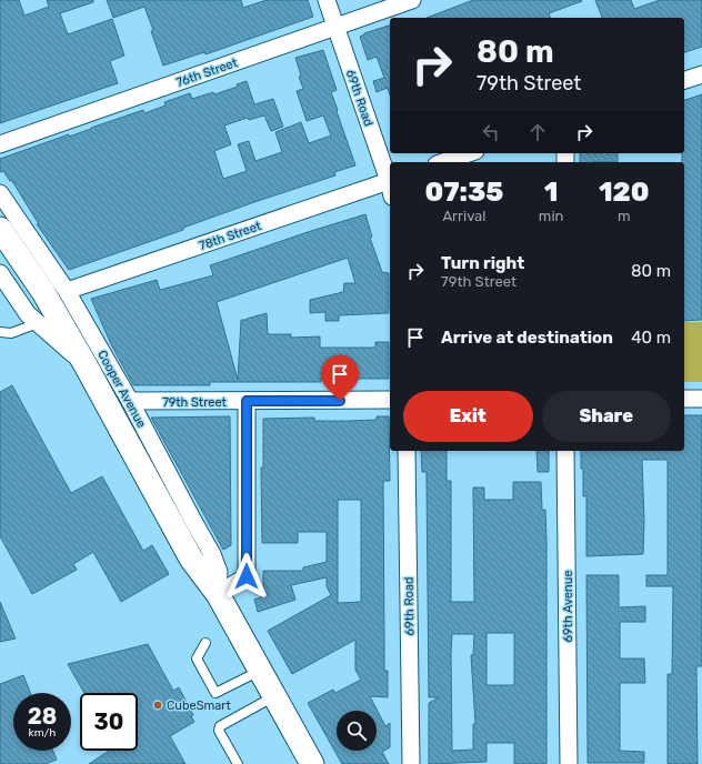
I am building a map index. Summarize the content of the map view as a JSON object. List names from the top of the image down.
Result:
{
  "streets": {
    "main road": ["Cooper Avenue"],
    "street": [
      "76th Street",
      "69th Road",
      "78th Street",
      "79th Street",
      "69th Avenue"
    ]
  },
  "crossings": [
    ["76th Street", "69th Road"],
    ["78th Street", "Cooper Avenue"],
    ["Cooper Avenue", "79th Street"]
  ],
  "places": ["CubeSmart"],
  "page": {
    "turn": ["80 m", "79th Street"],
    "eta": [
      "07:35",
      "Arrival",
      "1",
      "min",
      "120",
      "m"
    ],
    "list": [
      {
        "name": "Turn right",
        "note": "79th Street",
        "value": "80 m"
      },
      {
        "name": "Arrive at destination",
        "value": "40 m"
      }
    ],
    "buttons": ["Exit", "Share"],
    "speed": "28 km/h",
    "limit": "30"
  }
}
